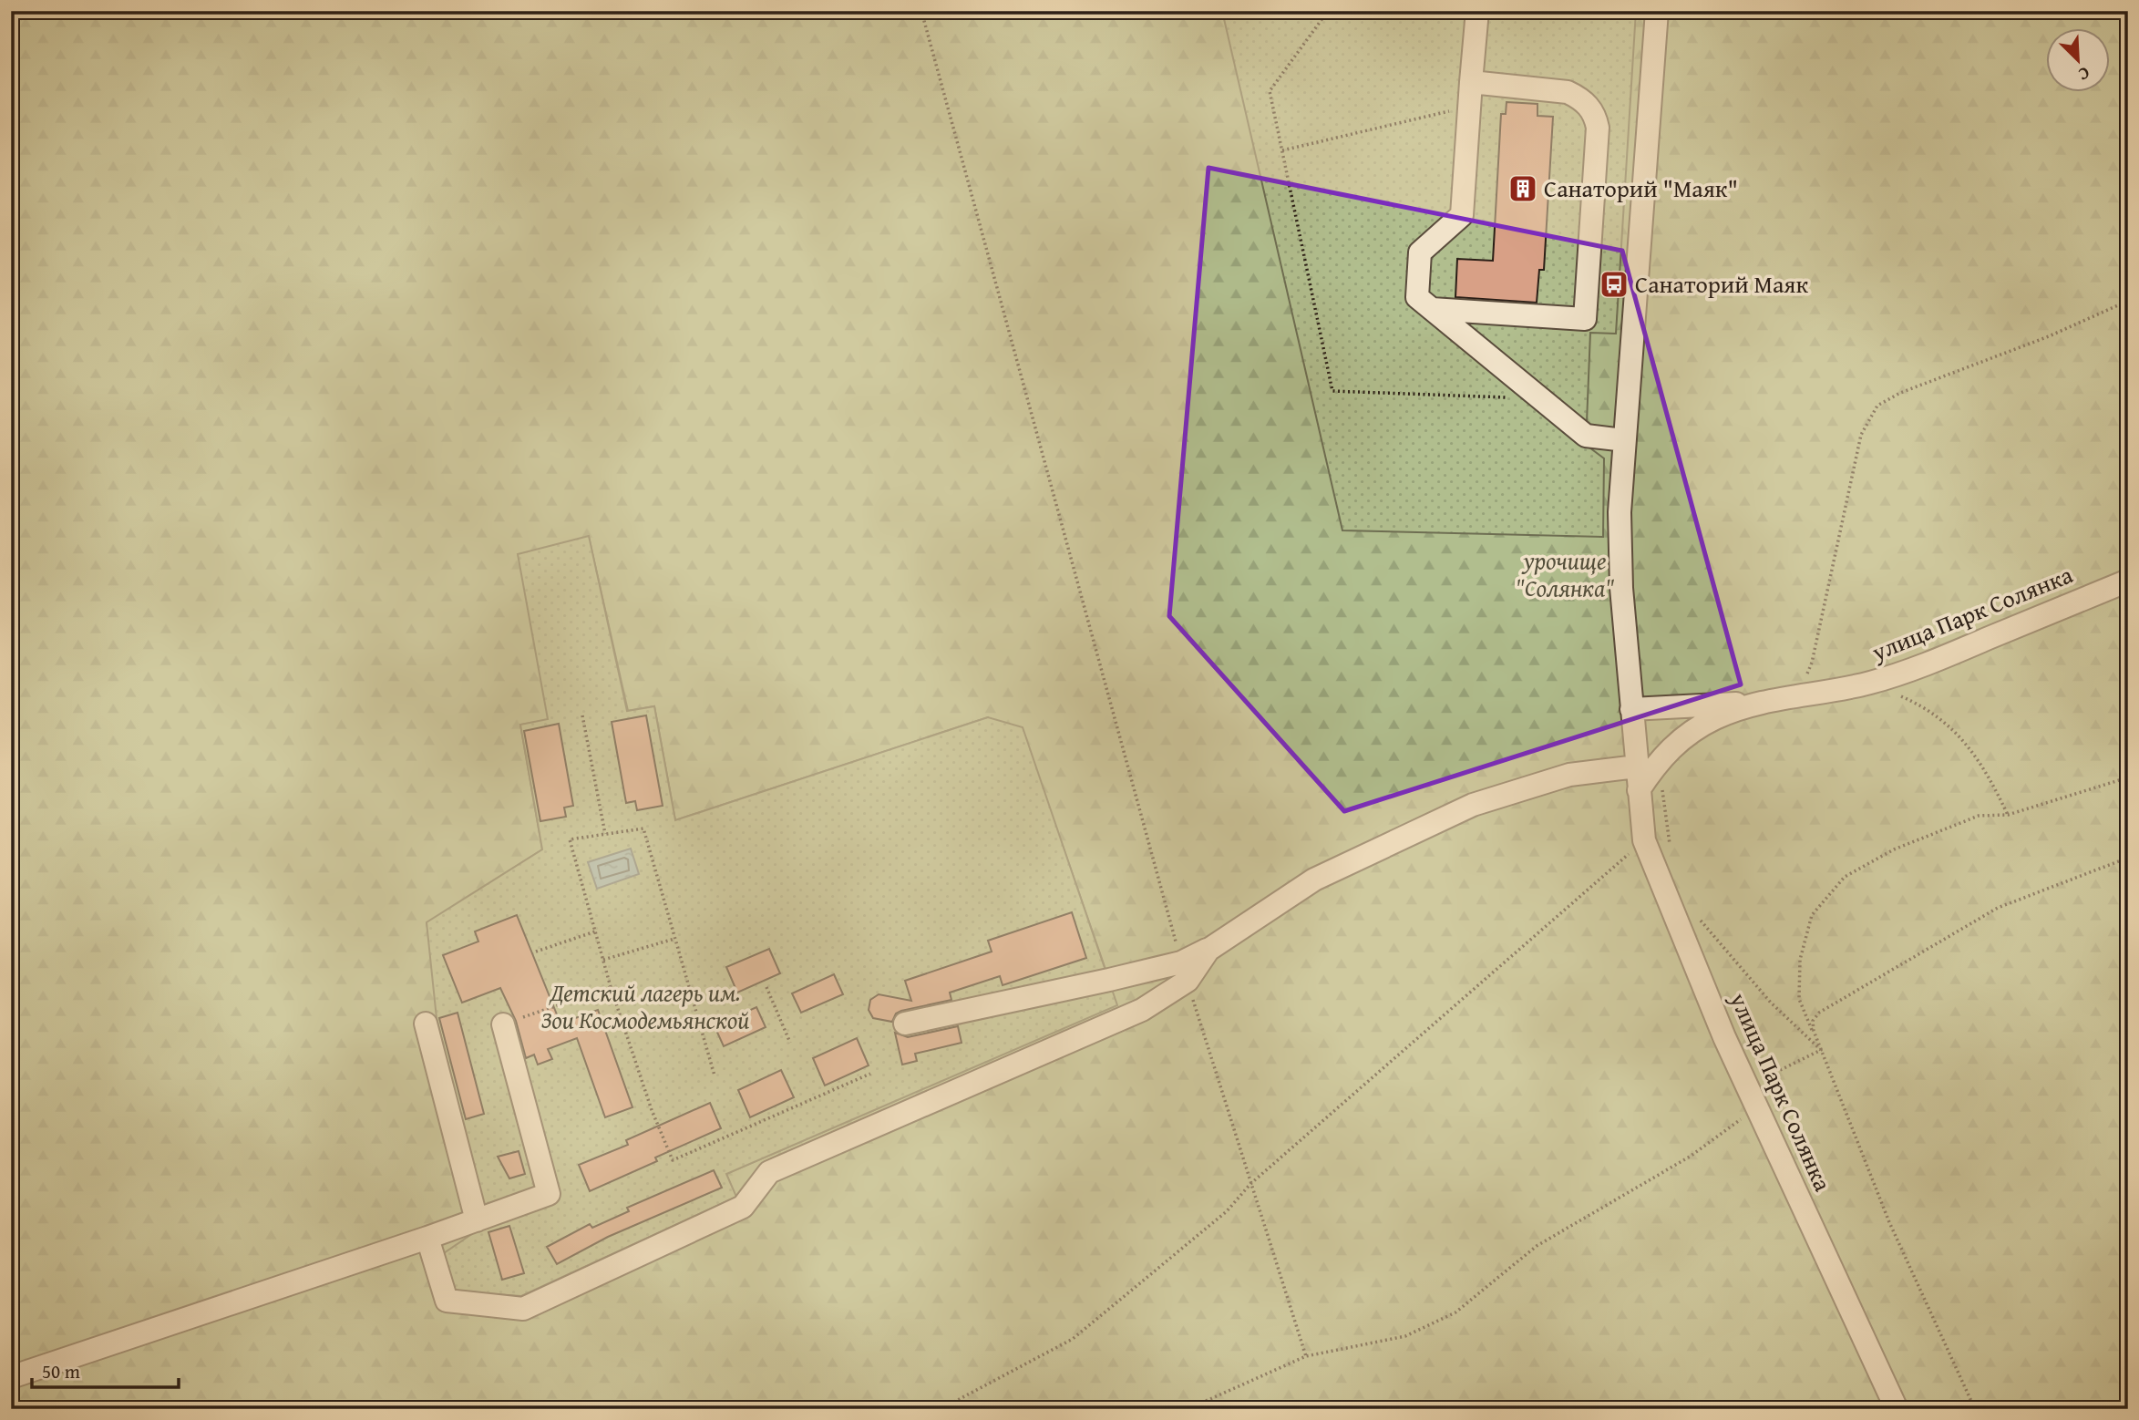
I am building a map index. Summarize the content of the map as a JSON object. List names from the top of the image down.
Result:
{
  "streets": {
    "street": ["улица Парк Солянка"]
  },
  "parks": ["урочище \"Солянка\"", "Детский лагерь им. Зои Космодемьянской"],
  "places": {
    "building": ["Санаторий \"Маяк\""],
    "bus stop": ["Санаторий Маяк"]
  },
  "scale_bar": "50 m",
  "north": "bottom right"
}
